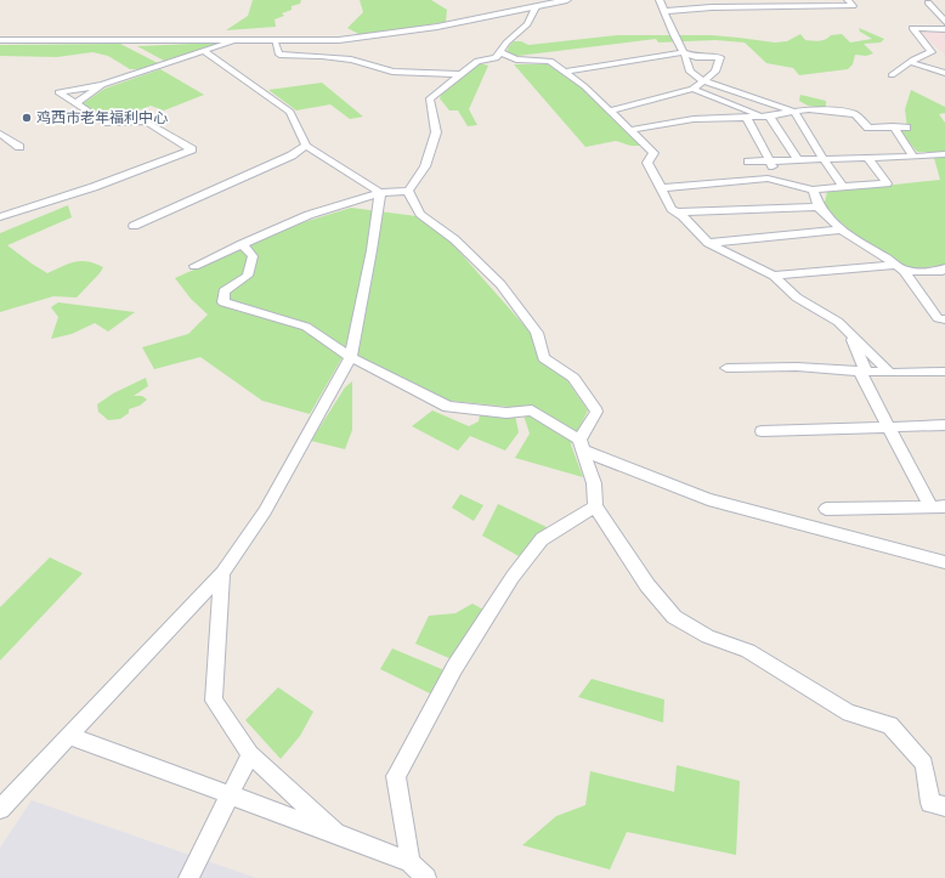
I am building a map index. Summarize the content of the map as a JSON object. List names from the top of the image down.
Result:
{
  "places": ["鸡西市老年福利中心"]
}
